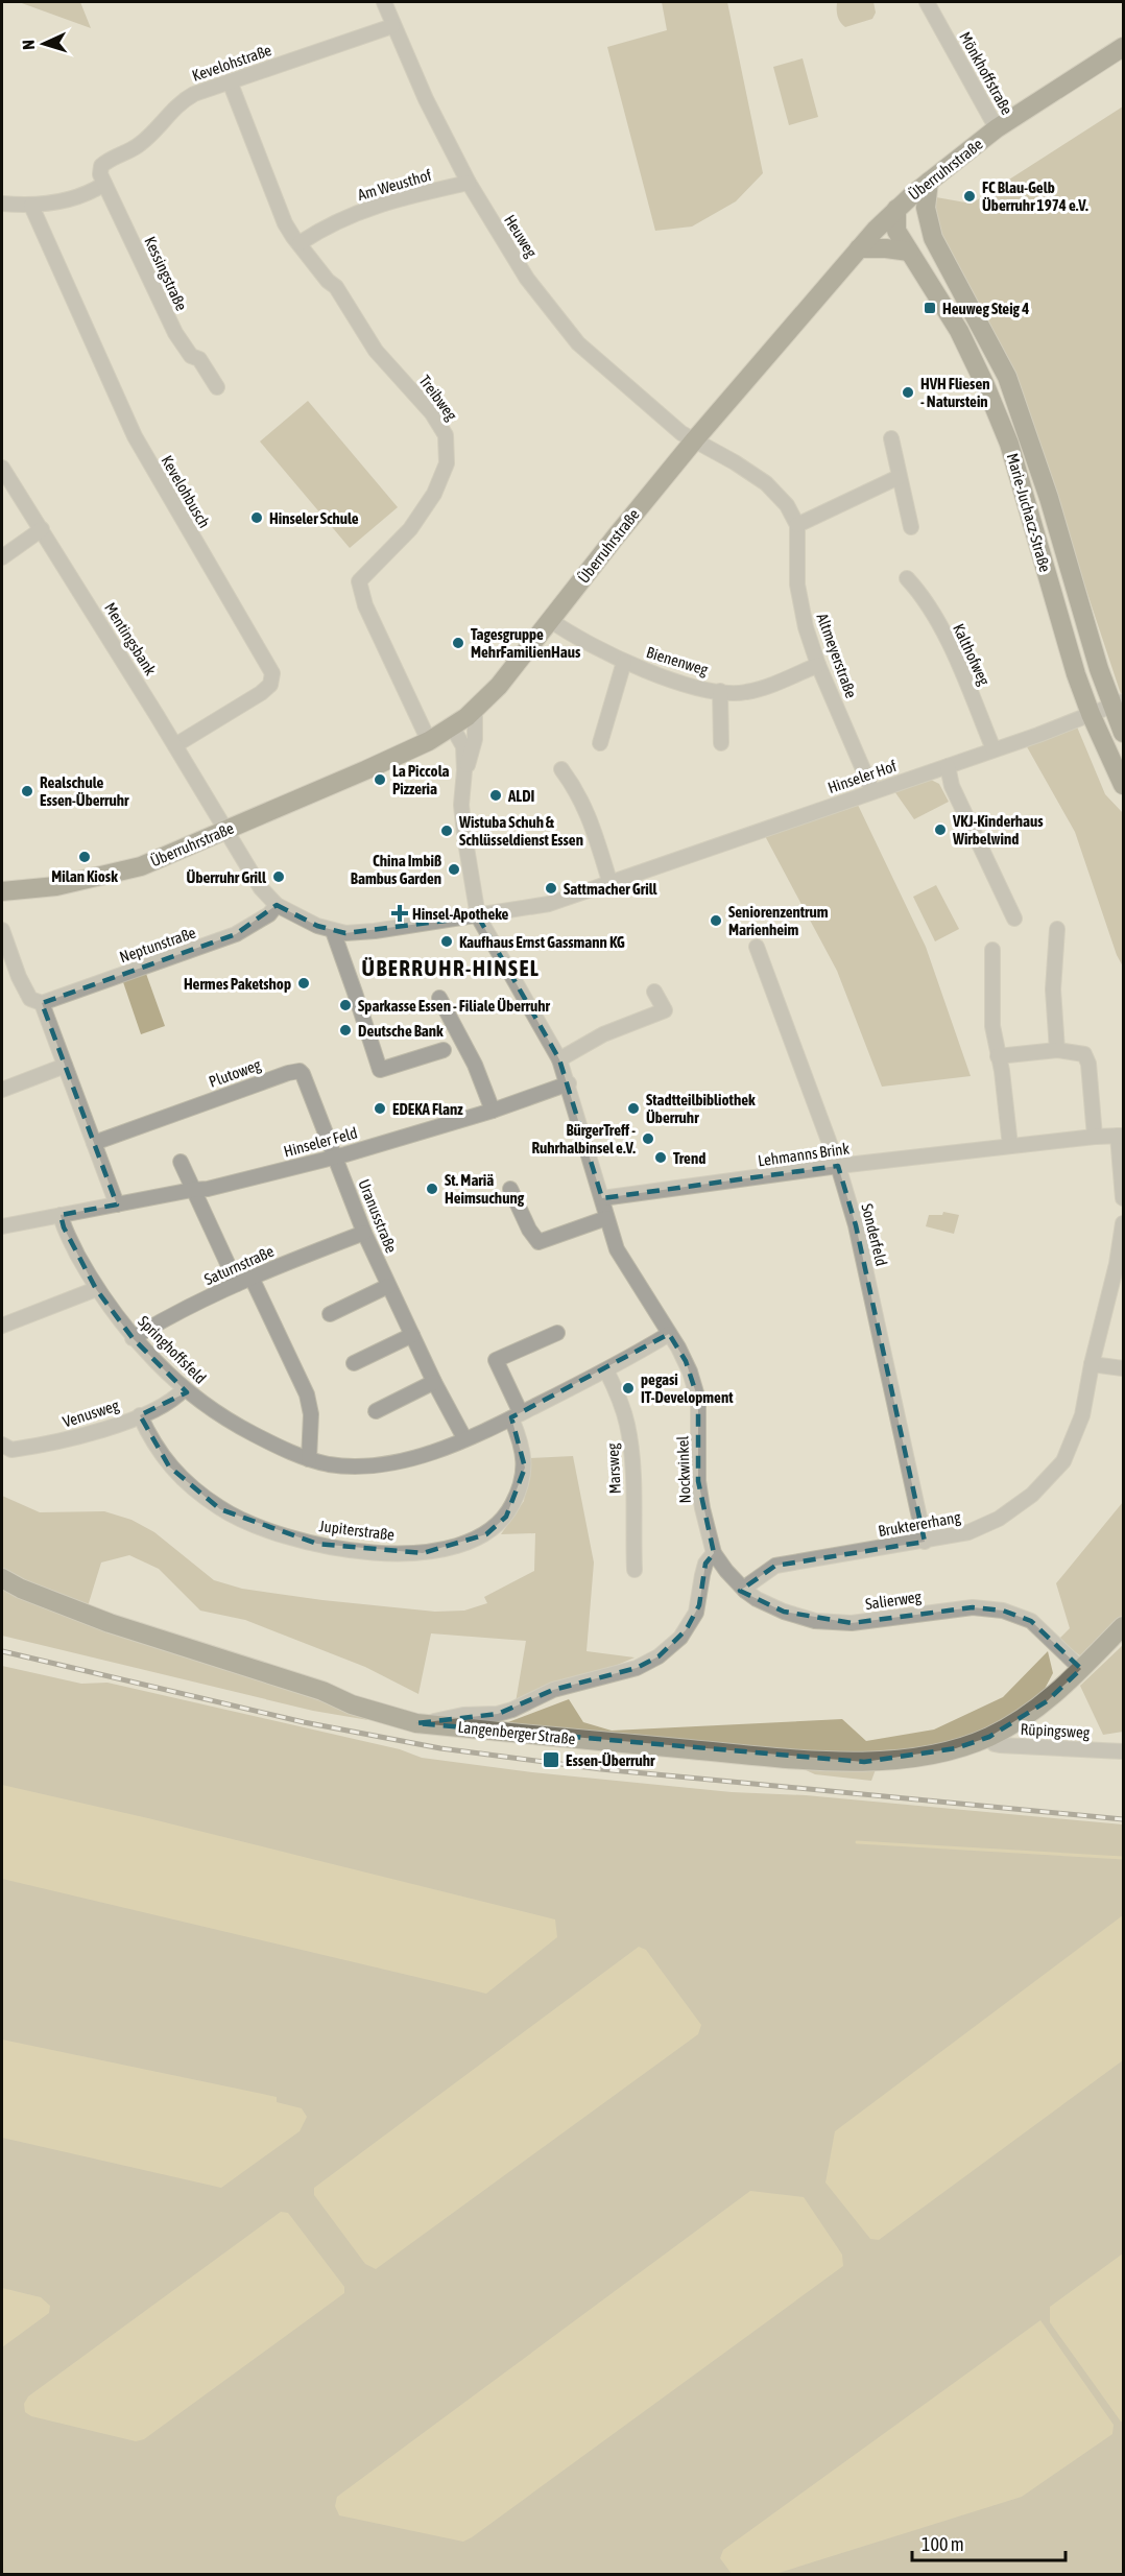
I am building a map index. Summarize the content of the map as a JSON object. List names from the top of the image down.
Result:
{
  "streets": {
    "main road": ["Überruhrstraße", "Marie-Juchacz-Straße", "Langenberger Straße"],
    "street": [
      "Kevelohstraße",
      "Mönkhoffstraße",
      "Am Weusthof",
      "Heuweg",
      "Kessingstraße",
      "Treibweg",
      "Kevelohbusch",
      "Mentingsbank",
      "Kalthofweg",
      "Altmeyerstraße",
      "Bienenweg",
      "Hinseler Hof",
      "Neptunstraße",
      "Plutoweg",
      "Hinseler Feld",
      "Lehmanns Brink",
      "Uranusstraße",
      "Sonderfeld",
      "Saturnstraße",
      "Springhoffsfeld",
      "Venusweg",
      "Marsweg",
      "Nockwinkel",
      "Bruktererhang",
      "Jupiterstraße",
      "Salierweg",
      "Rüpingsweg"
    ]
  },
  "crossings": [
    ["Kevelohstraße", "Heuweg"],
    ["Kevelohstraße", "Kessingstraße"],
    ["Kevelohstraße", "Treibweg"],
    ["Mönkhoffstraße", "Überruhrstraße"],
    ["Überruhrstraße", "Heuweg"],
    ["Überruhrstraße", "Treibweg"],
    ["Überruhrstraße", "Marie-Juchacz-Straße"],
    ["Überruhrstraße", "Mentingsbank"],
    ["Überruhrstraße", "Bienenweg"],
    ["Überruhrstraße", "Nockwinkel"],
    ["Am Weusthof", "Heuweg"],
    ["Am Weusthof", "Treibweg"],
    ["Kevelohbusch", "Mentingsbank"],
    ["Marie-Juchacz-Straße", "Hinseler Hof"],
    ["Mentingsbank", "Neptunstraße"],
    ["Kalthofweg", "Hinseler Hof"],
    ["Altmeyerstraße", "Bienenweg"],
    ["Altmeyerstraße", "Hinseler Hof"],
    ["Hinseler Hof", "Nockwinkel"],
    ["Plutoweg", "Hinseler Feld"],
    ["Plutoweg", "Uranusstraße"],
    ["Hinseler Feld", "Uranusstraße"],
    ["Hinseler Feld", "Springhoffsfeld"],
    ["Hinseler Feld", "Nockwinkel"],
    ["Lehmanns Brink", "Sonderfeld"],
    ["Lehmanns Brink", "Nockwinkel"],
    ["Uranusstraße", "Saturnstraße"],
    ["Uranusstraße", "Springhoffsfeld"],
    ["Sonderfeld", "Bruktererhang"],
    ["Saturnstraße", "Springhoffsfeld"],
    ["Springhoffsfeld", "Venusweg"],
    ["Springhoffsfeld", "Marsweg"],
    ["Springhoffsfeld", "Nockwinkel"],
    ["Springhoffsfeld", "Jupiterstraße"],
    ["Venusweg", "Jupiterstraße"],
    ["Nockwinkel", "Salierweg"],
    ["Bruktererhang", "Salierweg"],
    ["Salierweg", "Langenberger Straße"],
    ["Rüpingsweg", "Langenberger Straße"]
  ],
  "districts": ["ÜBERRUHR-HINSEL"],
  "places": {
    "other": [
      "FC Blau-Gelb Überruhr 1974 e.V.",
      "HVH Fliesen - Naturstein",
      "Hinseler Schule",
      "Tagesgruppe MehrFamilienHaus",
      "La Piccola Pizzeria",
      "Realschule Essen-Überruhr",
      "ALDI",
      "VKJ-Kinderhaus Wirbelwind",
      "Wistuba Schuh & Schlüsseldienst Essen",
      "Milan Kiosk",
      "China Imbiß Bambus Garden",
      "Überruhr Grill",
      "Sattmacher Grill",
      "Seniorenzentrum Marienheim",
      "Kaufhaus Ernst Gassmann KG",
      "Hermes Paketshop",
      "Sparkasse Essen - Filiale Überruhr",
      "Deutsche Bank",
      "EDEKA Flanz",
      "Stadtteilbibliothek Überruhr",
      "BürgerTreff - Ruhrhalbinsel e.V.",
      "Trend",
      "St. Mariä Heimsuchung",
      "pegasi IT-Development"
    ],
    "transit": ["Heuweg Steig 4", "Essen-Überruhr"],
    "health": ["Hinsel-Apotheke"]
  },
  "scale_bar": "100 m",
  "north": "left"
}
